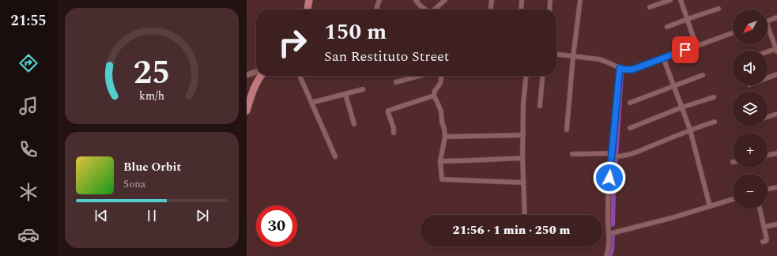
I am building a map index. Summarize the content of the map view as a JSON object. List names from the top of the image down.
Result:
{
  "north": "bottom left",
  "page": {
    "tabs": "21:55",
    "map_buttons": ["+", "−"],
    "turn": ["150 m", "San Restituto Street"],
    "song": ["Blue Orbit", "Sona"],
    "limit": "30",
    "trip": "21:56 · 1 min · 250 m",
    "gauge": ["25", "km/h"]
  }
}
